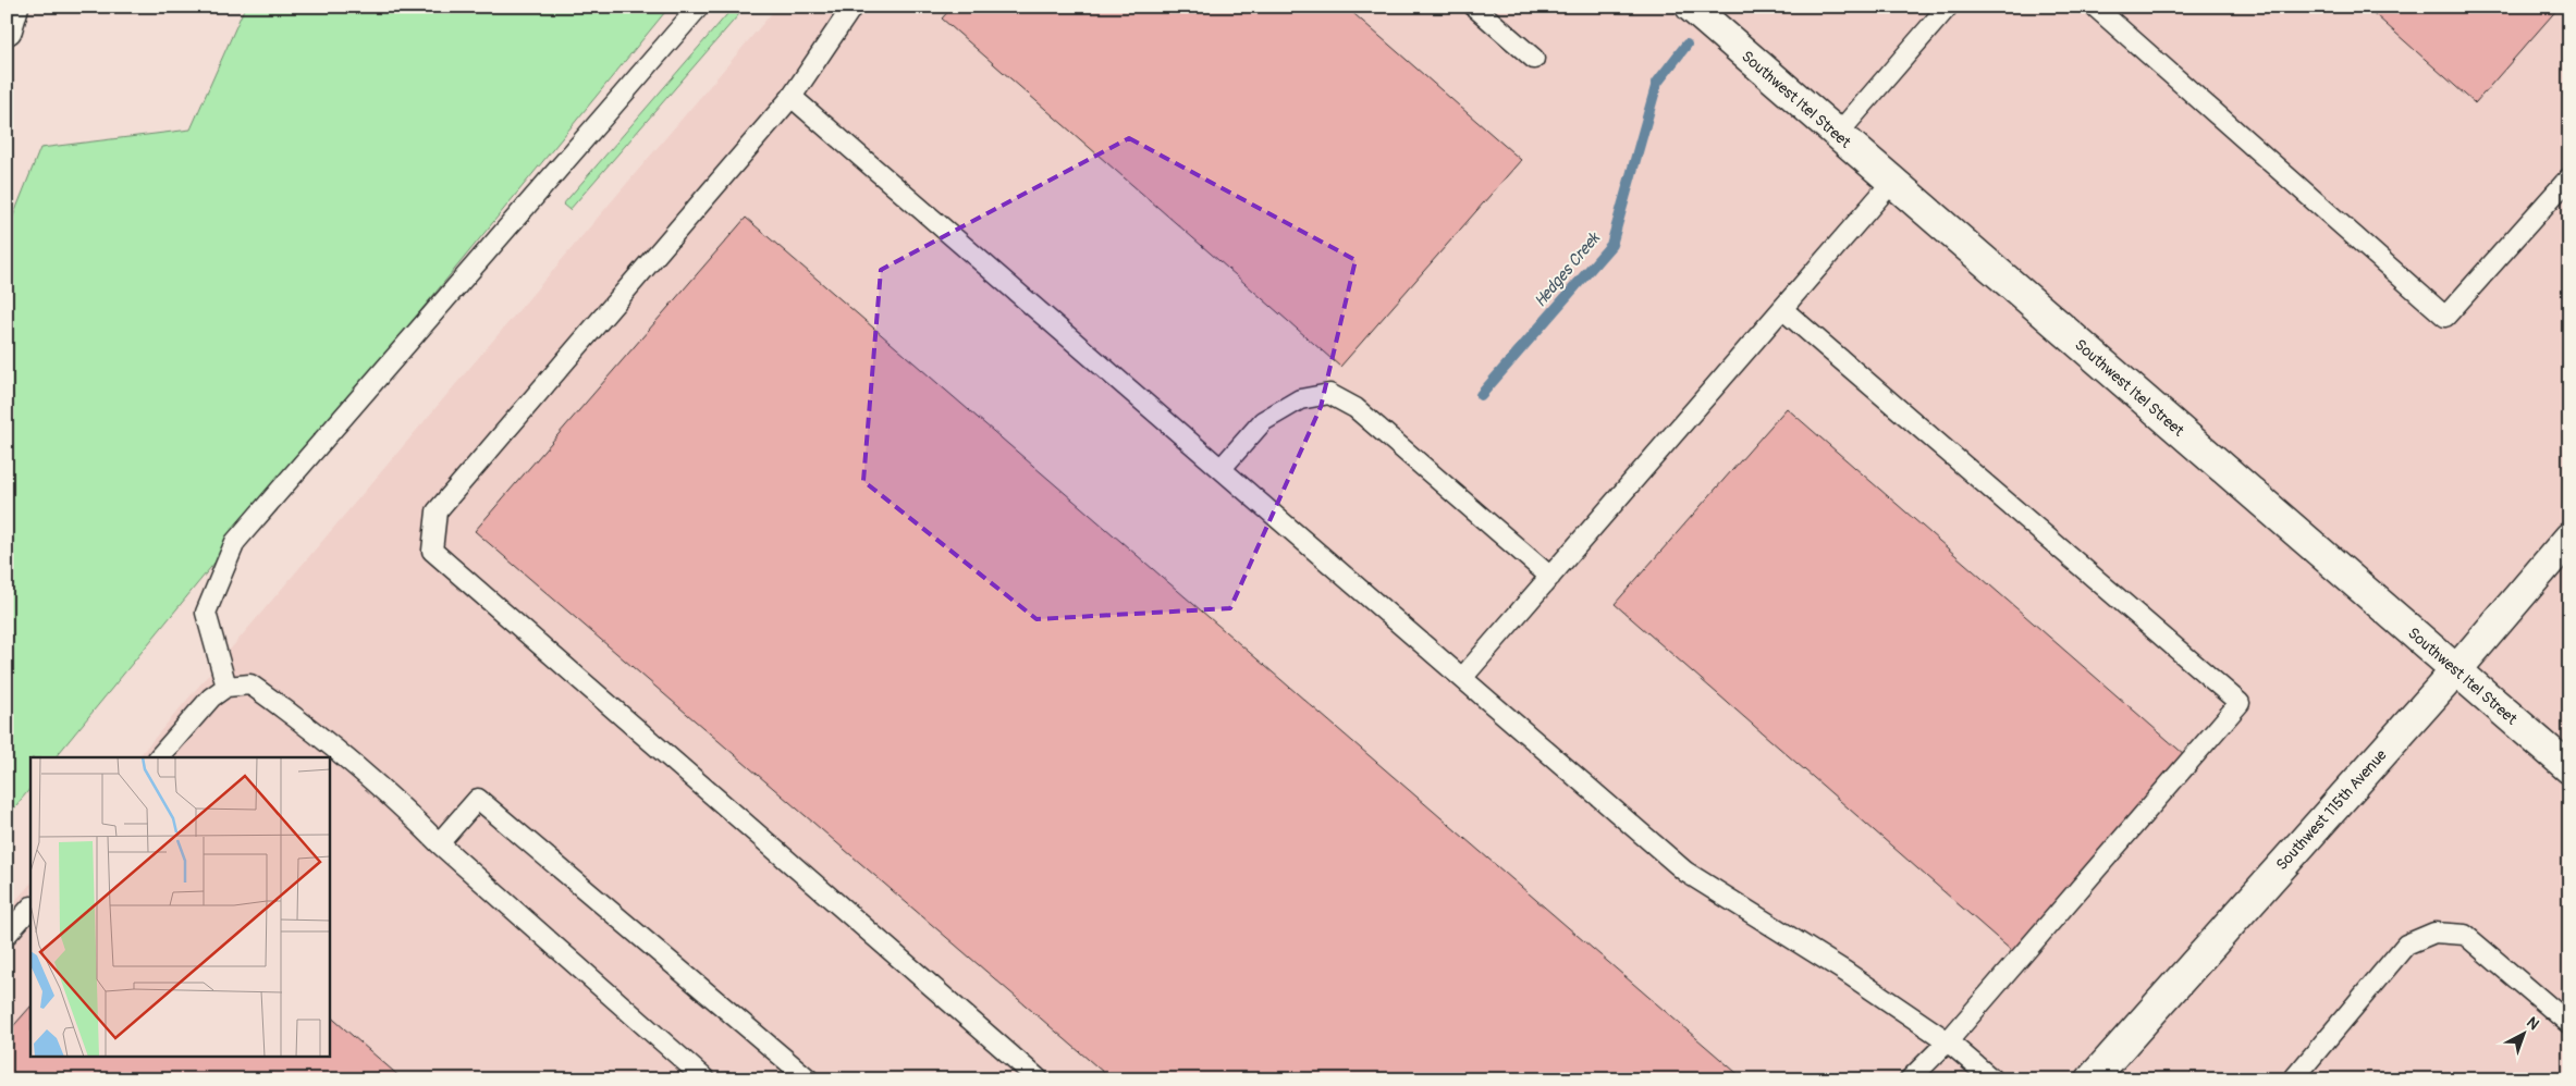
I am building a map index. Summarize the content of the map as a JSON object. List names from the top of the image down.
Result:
{
  "streets": {
    "street": ["Southwest Itel Street", "Southwest 115th Avenue"]
  },
  "crossings": [
    ["Southwest Itel Street", "Southwest 115th Avenue"]
  ],
  "water": ["Hedges Creek"],
  "north": "top right"
}
